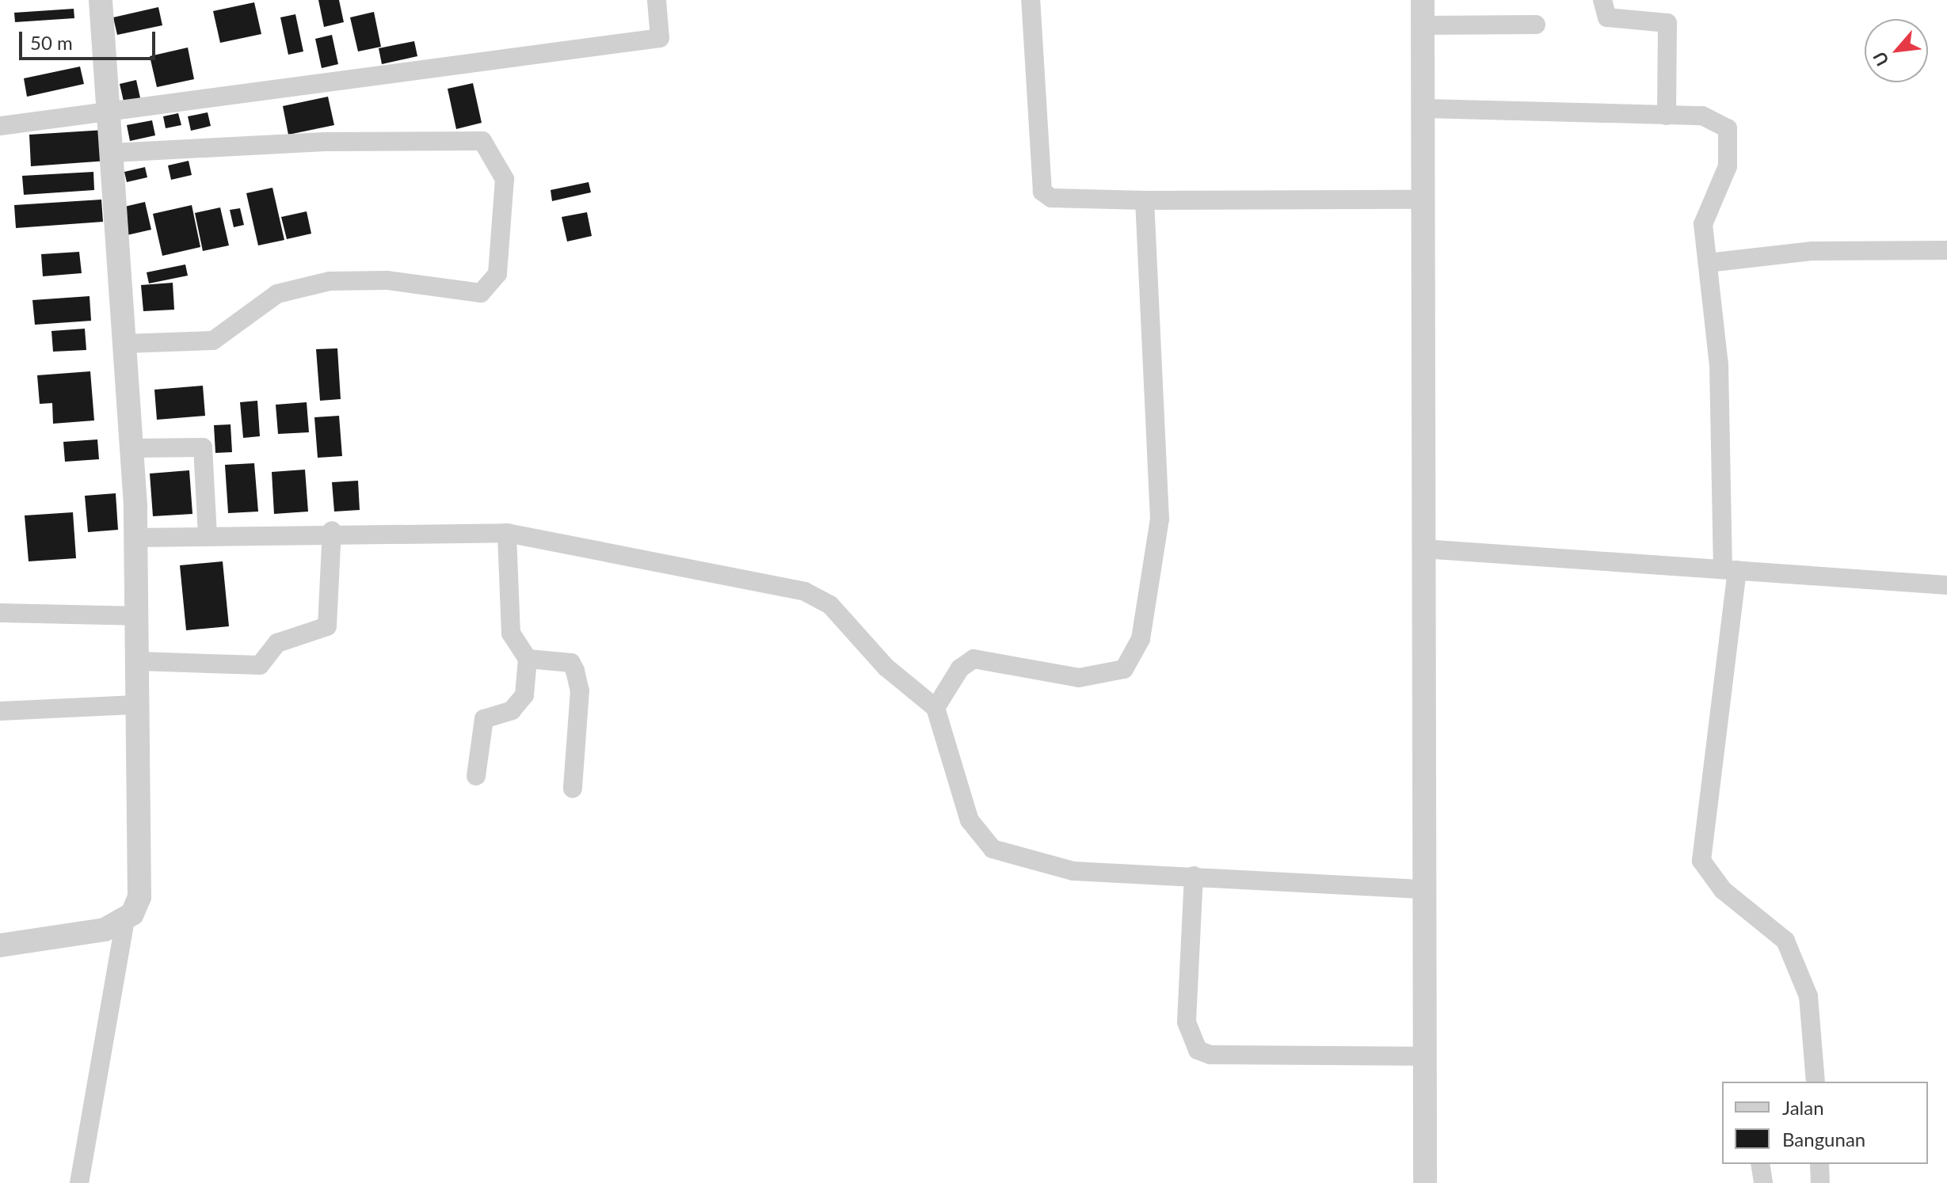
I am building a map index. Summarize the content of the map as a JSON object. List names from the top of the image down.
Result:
{
  "legend": ["Jalan", "Bangunan"],
  "scale_bar": "50 m",
  "north": "bottom left"
}
